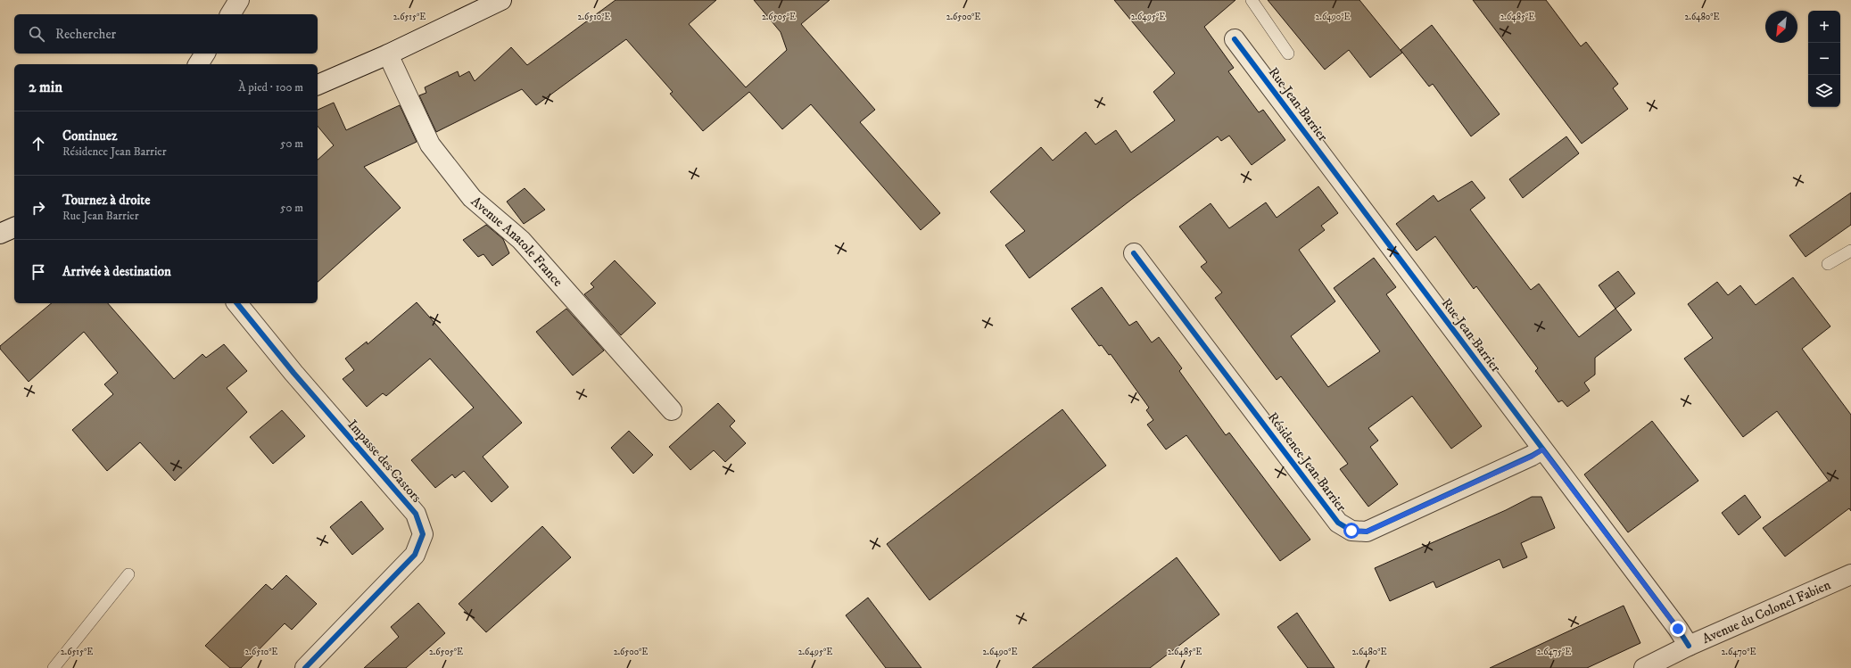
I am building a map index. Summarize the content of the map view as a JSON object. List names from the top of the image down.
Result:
{
  "streets": {
    "street": [
      "Rue Jean Barrier",
      "Avenue Anatole France",
      "Impasse des Castors",
      "Résidence Jean Barrier",
      "Avenue du Colonel Fabien"
    ]
  },
  "crossings": [
    ["Rue Jean Barrier", "Résidence Jean Barrier"],
    ["Rue Jean Barrier", "Avenue du Colonel Fabien"]
  ],
  "north": "bottom left",
  "page": {
    "map_buttons": ["+", "−"],
    "search": "Rechercher",
    "heading": ["2 min", "À pied · 100 m"],
    "list": [
      ["Continuez", "Résidence Jean Barrier", "50 m"],
      ["Tournez à droite", "Rue Jean Barrier", "50 m"],
      "Arrivée à destination"
    ]
  },
  "coordinates": [
    "2.6515°E",
    "2.6510°E",
    "2.6505°E",
    "2.6500°E",
    "2.6495°E",
    "2.6490°E",
    "2.6485°E",
    "2.6480°E",
    "2.6475°E",
    "2.6470°E"
  ]
}
